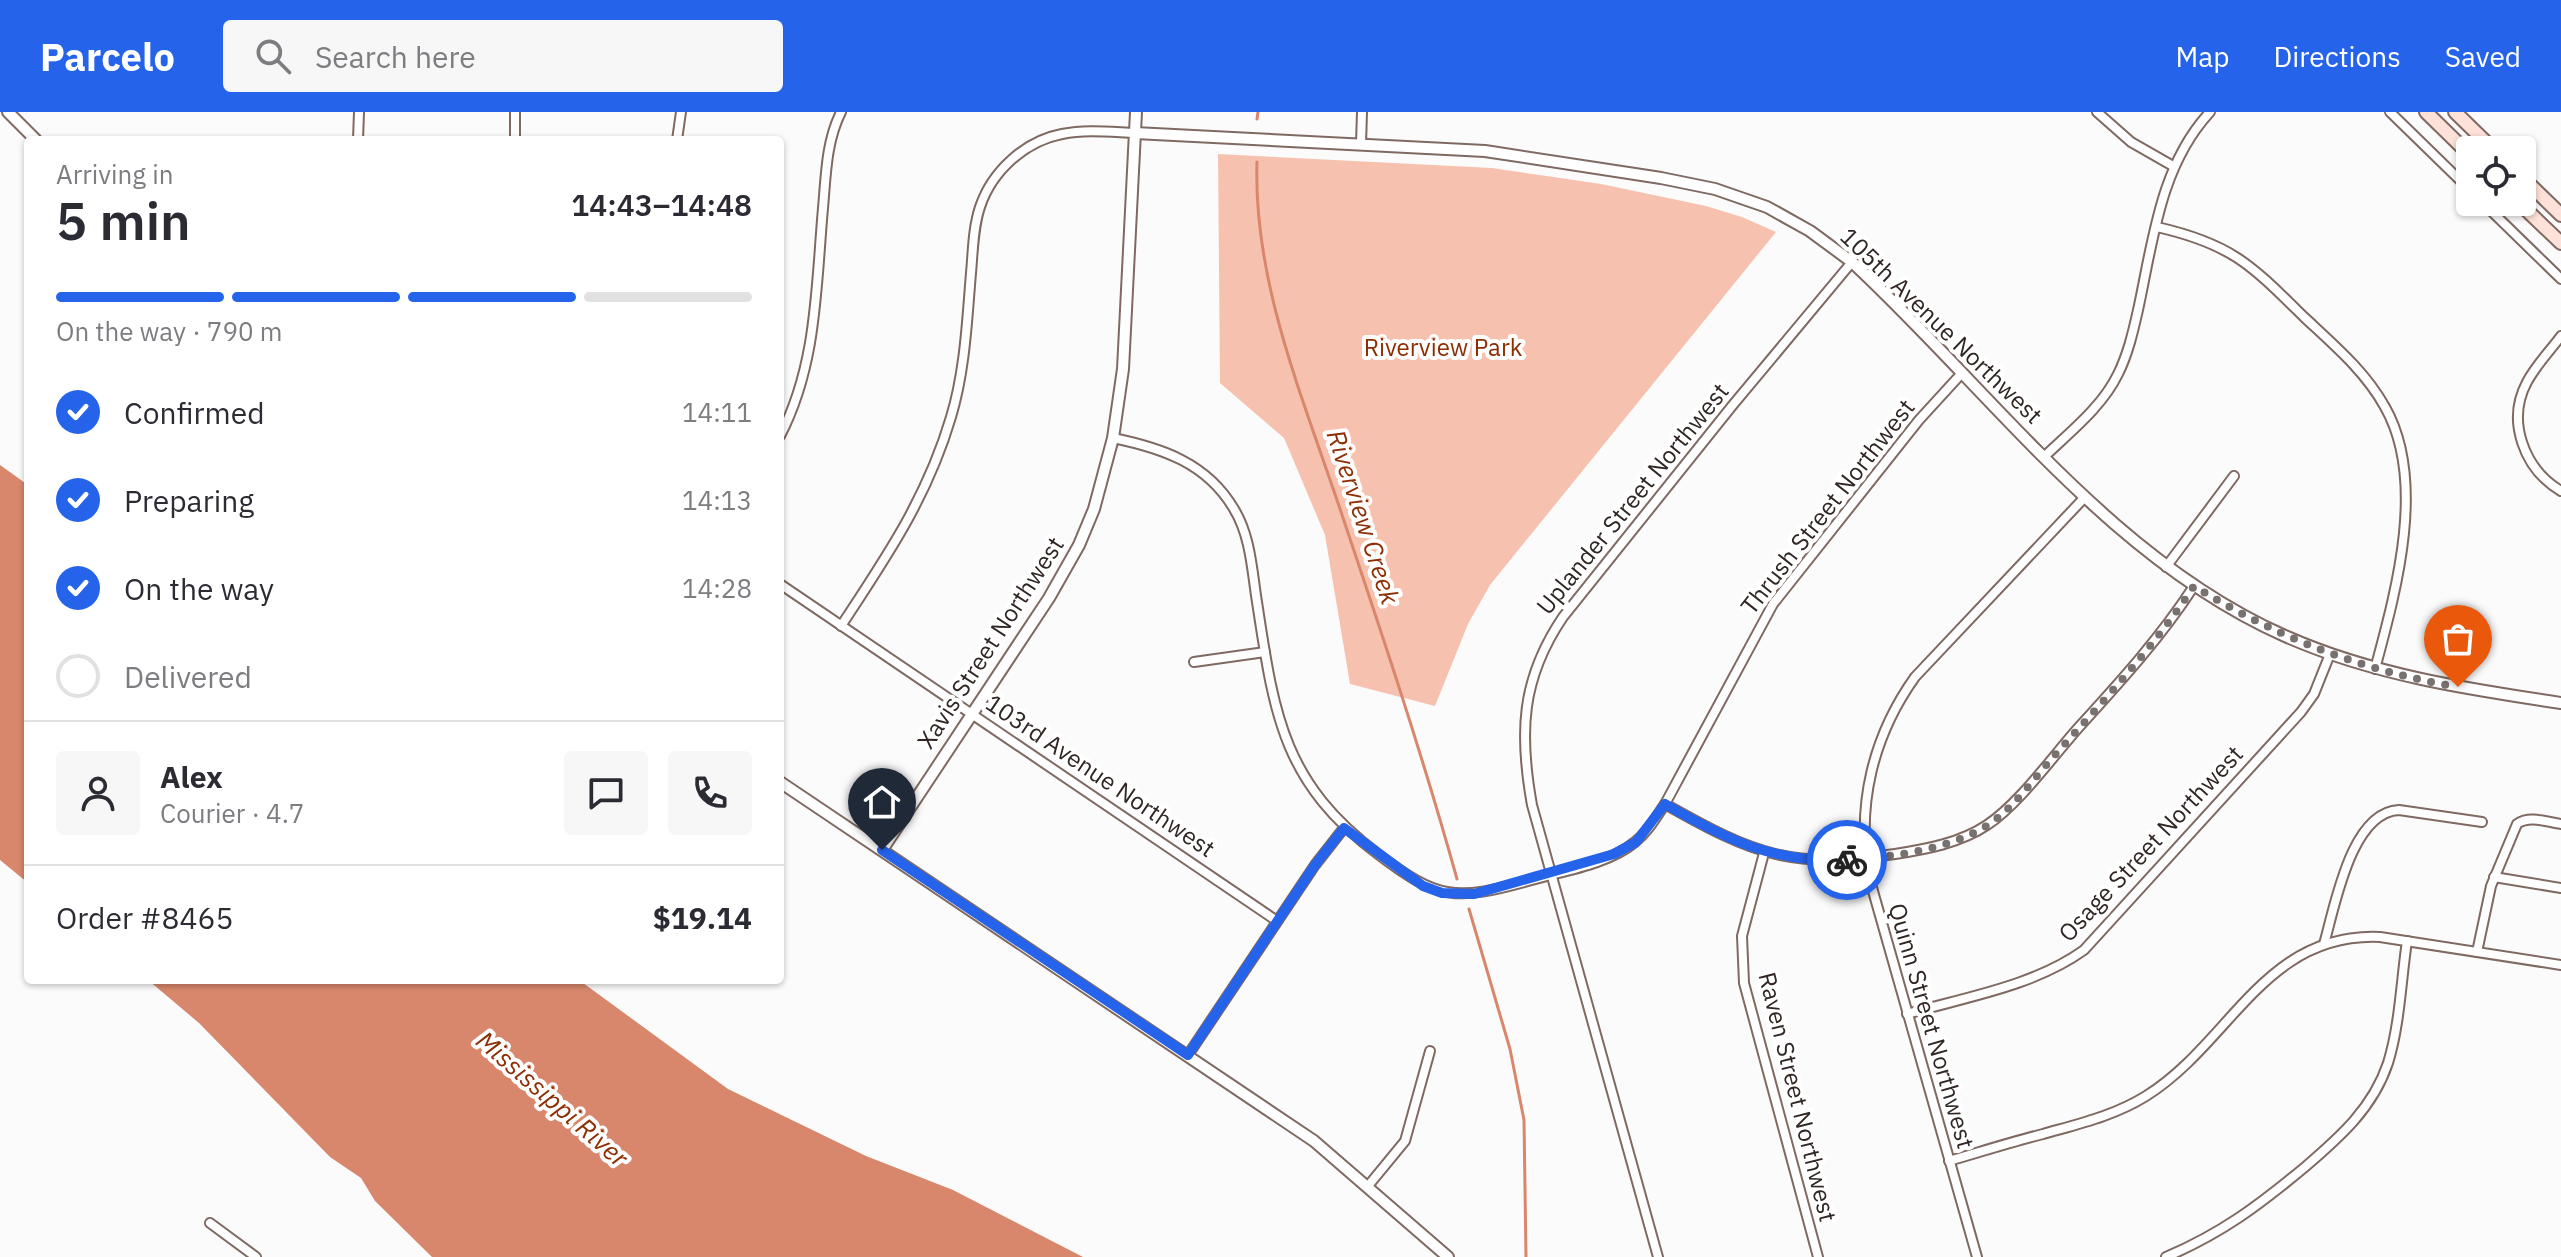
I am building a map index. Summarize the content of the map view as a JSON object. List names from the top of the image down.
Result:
{
  "streets": {
    "street": [
      "105th Avenue Northwest",
      "Uplander Street Northwest",
      "Thrush Street Northwest",
      "Xavis Street Northwest",
      "103rd Avenue Northwest",
      "Osage Street Northwest",
      "Quinn Street Northwest",
      "Raven Street Northwest"
    ]
  },
  "crossings": [
    ["105th Avenue Northwest", "Uplander Street Northwest"],
    ["105th Avenue Northwest", "Thrush Street Northwest"],
    ["105th Avenue Northwest", "Xavis Street Northwest"],
    ["105th Avenue Northwest", "Osage Street Northwest"],
    ["105th Avenue Northwest", "Quinn Street Northwest"],
    ["Uplander Street Northwest", "Thrush Street Northwest"],
    ["Thrush Street Northwest", "Xavis Street Northwest"],
    ["Xavis Street Northwest", "103rd Avenue Northwest"],
    ["Osage Street Northwest", "Quinn Street Northwest"]
  ],
  "water": ["Riverview Creek", "Mississippi River"],
  "parks": ["Riverview Park"],
  "page": {
    "header": "Parcelo",
    "search": "Search here",
    "nav": ["Map", "Directions", "Saved"],
    "heading": ["5 min", "Arriving in", "14:43–14:48"],
    "panel": [
      "Alex",
      "Courier · 4.7",
      "Order #8465",
      "$19.14"
    ],
    "bar": "On the way · 790 m",
    "list": [
      ["Confirmed", "14:11"],
      ["Preparing", "14:13"],
      ["On the way", "14:28"],
      "Delivered"
    ]
  }
}
